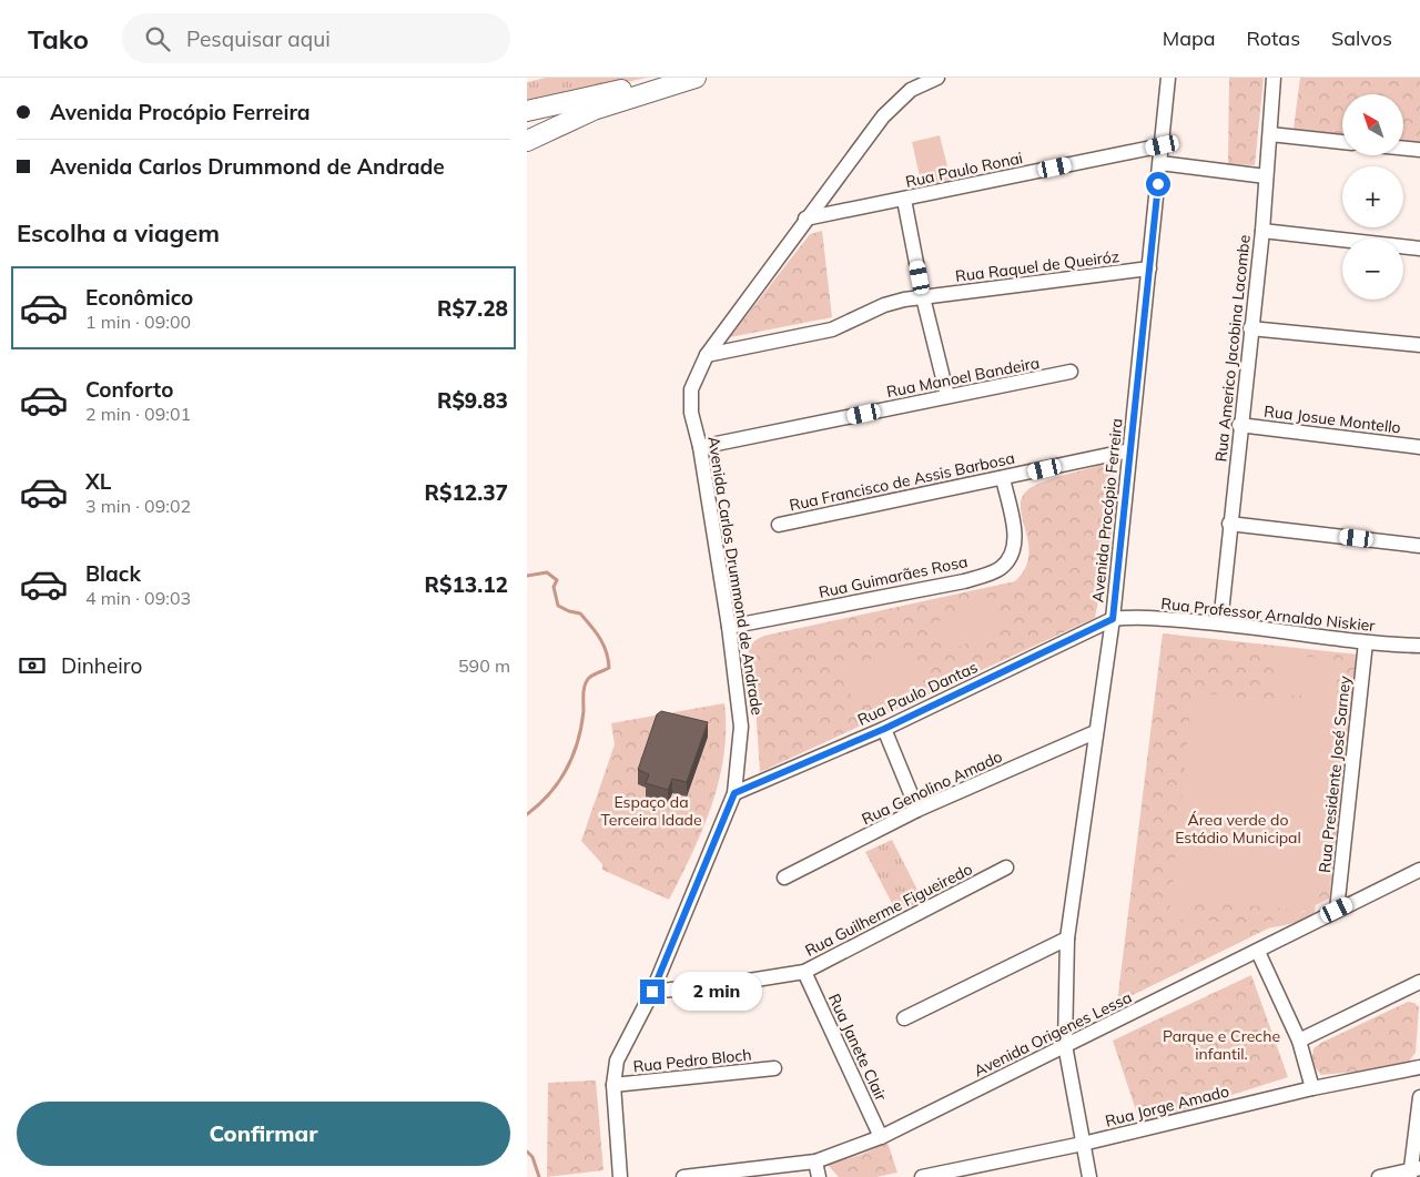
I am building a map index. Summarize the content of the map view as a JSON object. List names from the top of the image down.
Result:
{
  "streets": {
    "street": [
      "Rua Paulo Ronai",
      "Rua Raquel de Queiróz",
      "Rua Americo Jacobina Lacombe",
      "Rua Manoel Bandeira",
      "Rua Josue Montello",
      "Rua Francisco de Assis Barbosa",
      "Avenida Procópio Ferreira",
      "Avenida Carlos Drummond de Andrade",
      "Rua Guimarães Rosa",
      "Rua Professor Arnaldo Niskier",
      "Rua Paulo Dantas",
      "Rua Presidente José Sarney",
      "Rua Genolino Amado",
      "Rua Guilherme Figueiredo",
      "Avenida Origenes Lessa",
      "Rua Janete Clair",
      "Rua Pedro Bloch",
      "Rua Jorge Amado"
    ]
  },
  "crossings": [
    ["Rua Paulo Ronai", "Avenida Procópio Ferreira"],
    ["Rua Paulo Ronai", "Avenida Carlos Drummond de Andrade"],
    ["Rua Raquel de Queiróz", "Avenida Procópio Ferreira"],
    ["Rua Raquel de Queiróz", "Avenida Carlos Drummond de Andrade"],
    ["Rua Americo Jacobina Lacombe", "Rua Josue Montello"],
    ["Rua Americo Jacobina Lacombe", "Rua Professor Arnaldo Niskier"],
    ["Rua Manoel Bandeira", "Avenida Carlos Drummond de Andrade"],
    ["Rua Francisco de Assis Barbosa", "Avenida Procópio Ferreira"],
    ["Rua Francisco de Assis Barbosa", "Rua Guimarães Rosa"],
    ["Avenida Procópio Ferreira", "Rua Professor Arnaldo Niskier"],
    ["Avenida Procópio Ferreira", "Rua Paulo Dantas"],
    ["Avenida Procópio Ferreira", "Rua Genolino Amado"],
    ["Avenida Procópio Ferreira", "Avenida Origenes Lessa"],
    ["Avenida Procópio Ferreira", "Rua Jorge Amado"],
    ["Avenida Carlos Drummond de Andrade", "Rua Guimarães Rosa"],
    ["Avenida Carlos Drummond de Andrade", "Rua Paulo Dantas"],
    ["Avenida Carlos Drummond de Andrade", "Rua Guilherme Figueiredo"],
    ["Avenida Carlos Drummond de Andrade", "Rua Pedro Bloch"],
    ["Rua Professor Arnaldo Niskier", "Rua Paulo Dantas"],
    ["Rua Professor Arnaldo Niskier", "Rua Presidente José Sarney"],
    ["Rua Presidente José Sarney", "Avenida Origenes Lessa"],
    ["Rua Guilherme Figueiredo", "Rua Janete Clair"],
    ["Avenida Origenes Lessa", "Rua Janete Clair"]
  ],
  "parks": ["Espaço da Terceira Idade", "Área verde do Estádio Municipal", "Parque e Creche infantil."],
  "north": "top left",
  "page": {
    "header": "Tako",
    "search": "Pesquisar aqui",
    "nav": ["Mapa", "Rotas", "Salvos"],
    "banner": ["Avenida Procópio Ferreira", "Avenida Carlos Drummond de Andrade"],
    "map_buttons": ["+", "−"],
    "heading": "Escolha a viagem",
    "list": [
      {
        "name": "Econômico",
        "note": "1 min · 09:00",
        "value": "R$7.28"
      },
      {
        "name": "Conforto",
        "note": "2 min · 09:01",
        "value": "R$9.83"
      },
      {
        "name": "XL",
        "note": "3 min · 09:02",
        "value": "R$12.37"
      },
      {
        "name": "Black",
        "note": "4 min · 09:03",
        "value": "R$13.12"
      }
    ],
    "pay": ["Dinheiro", "590 m"],
    "bubble": "2 min",
    "buttons": "Confirmar"
  }
}
